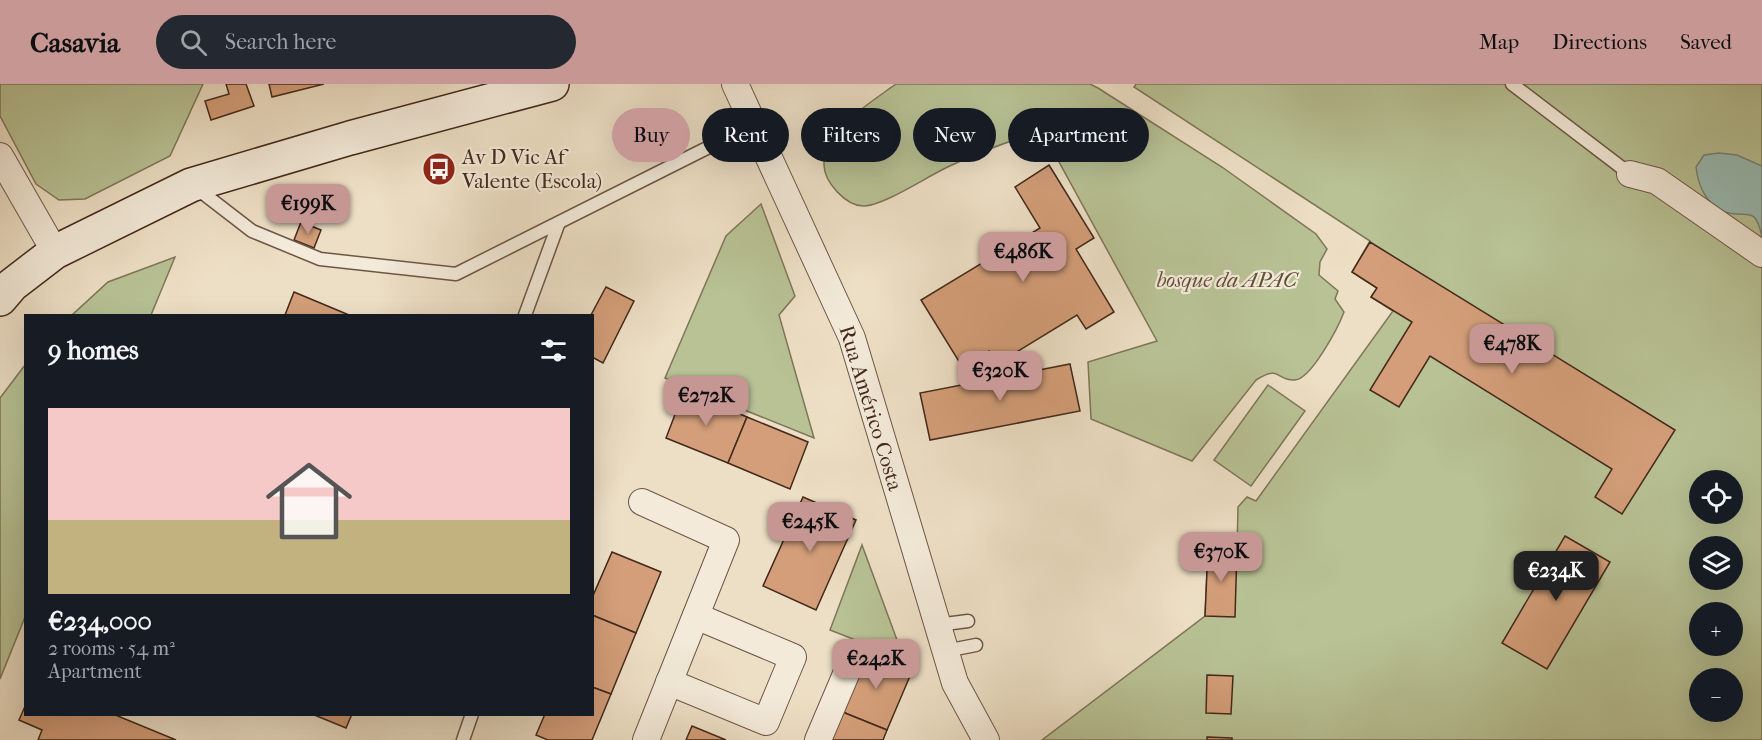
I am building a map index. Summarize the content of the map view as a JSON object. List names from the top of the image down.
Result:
{
  "streets": {
    "street": ["Rua Américo Costa"]
  },
  "parks": ["bosque da APAC"],
  "places": {
    "bus stop": ["Av D Vic Af Valente (Escola)"]
  },
  "page": {
    "header": "Casavia",
    "search": "Search here",
    "nav": ["Map", "Directions", "Saved"],
    "chip": [
      "Buy",
      "Rent",
      "Filters",
      "New",
      "Apartment"
    ],
    "price": [
      "€199K",
      "€486K",
      "€478K",
      "€320K",
      "€272K",
      "€245K",
      "€370K",
      "€234K",
      "€242K"
    ],
    "heading": "9 homes",
    "list": [
      {
        "name": "€234,000",
        "note": "2 rooms · 54 m² · Apartment"
      }
    ],
    "map_buttons": ["+", "−"]
  }
}
